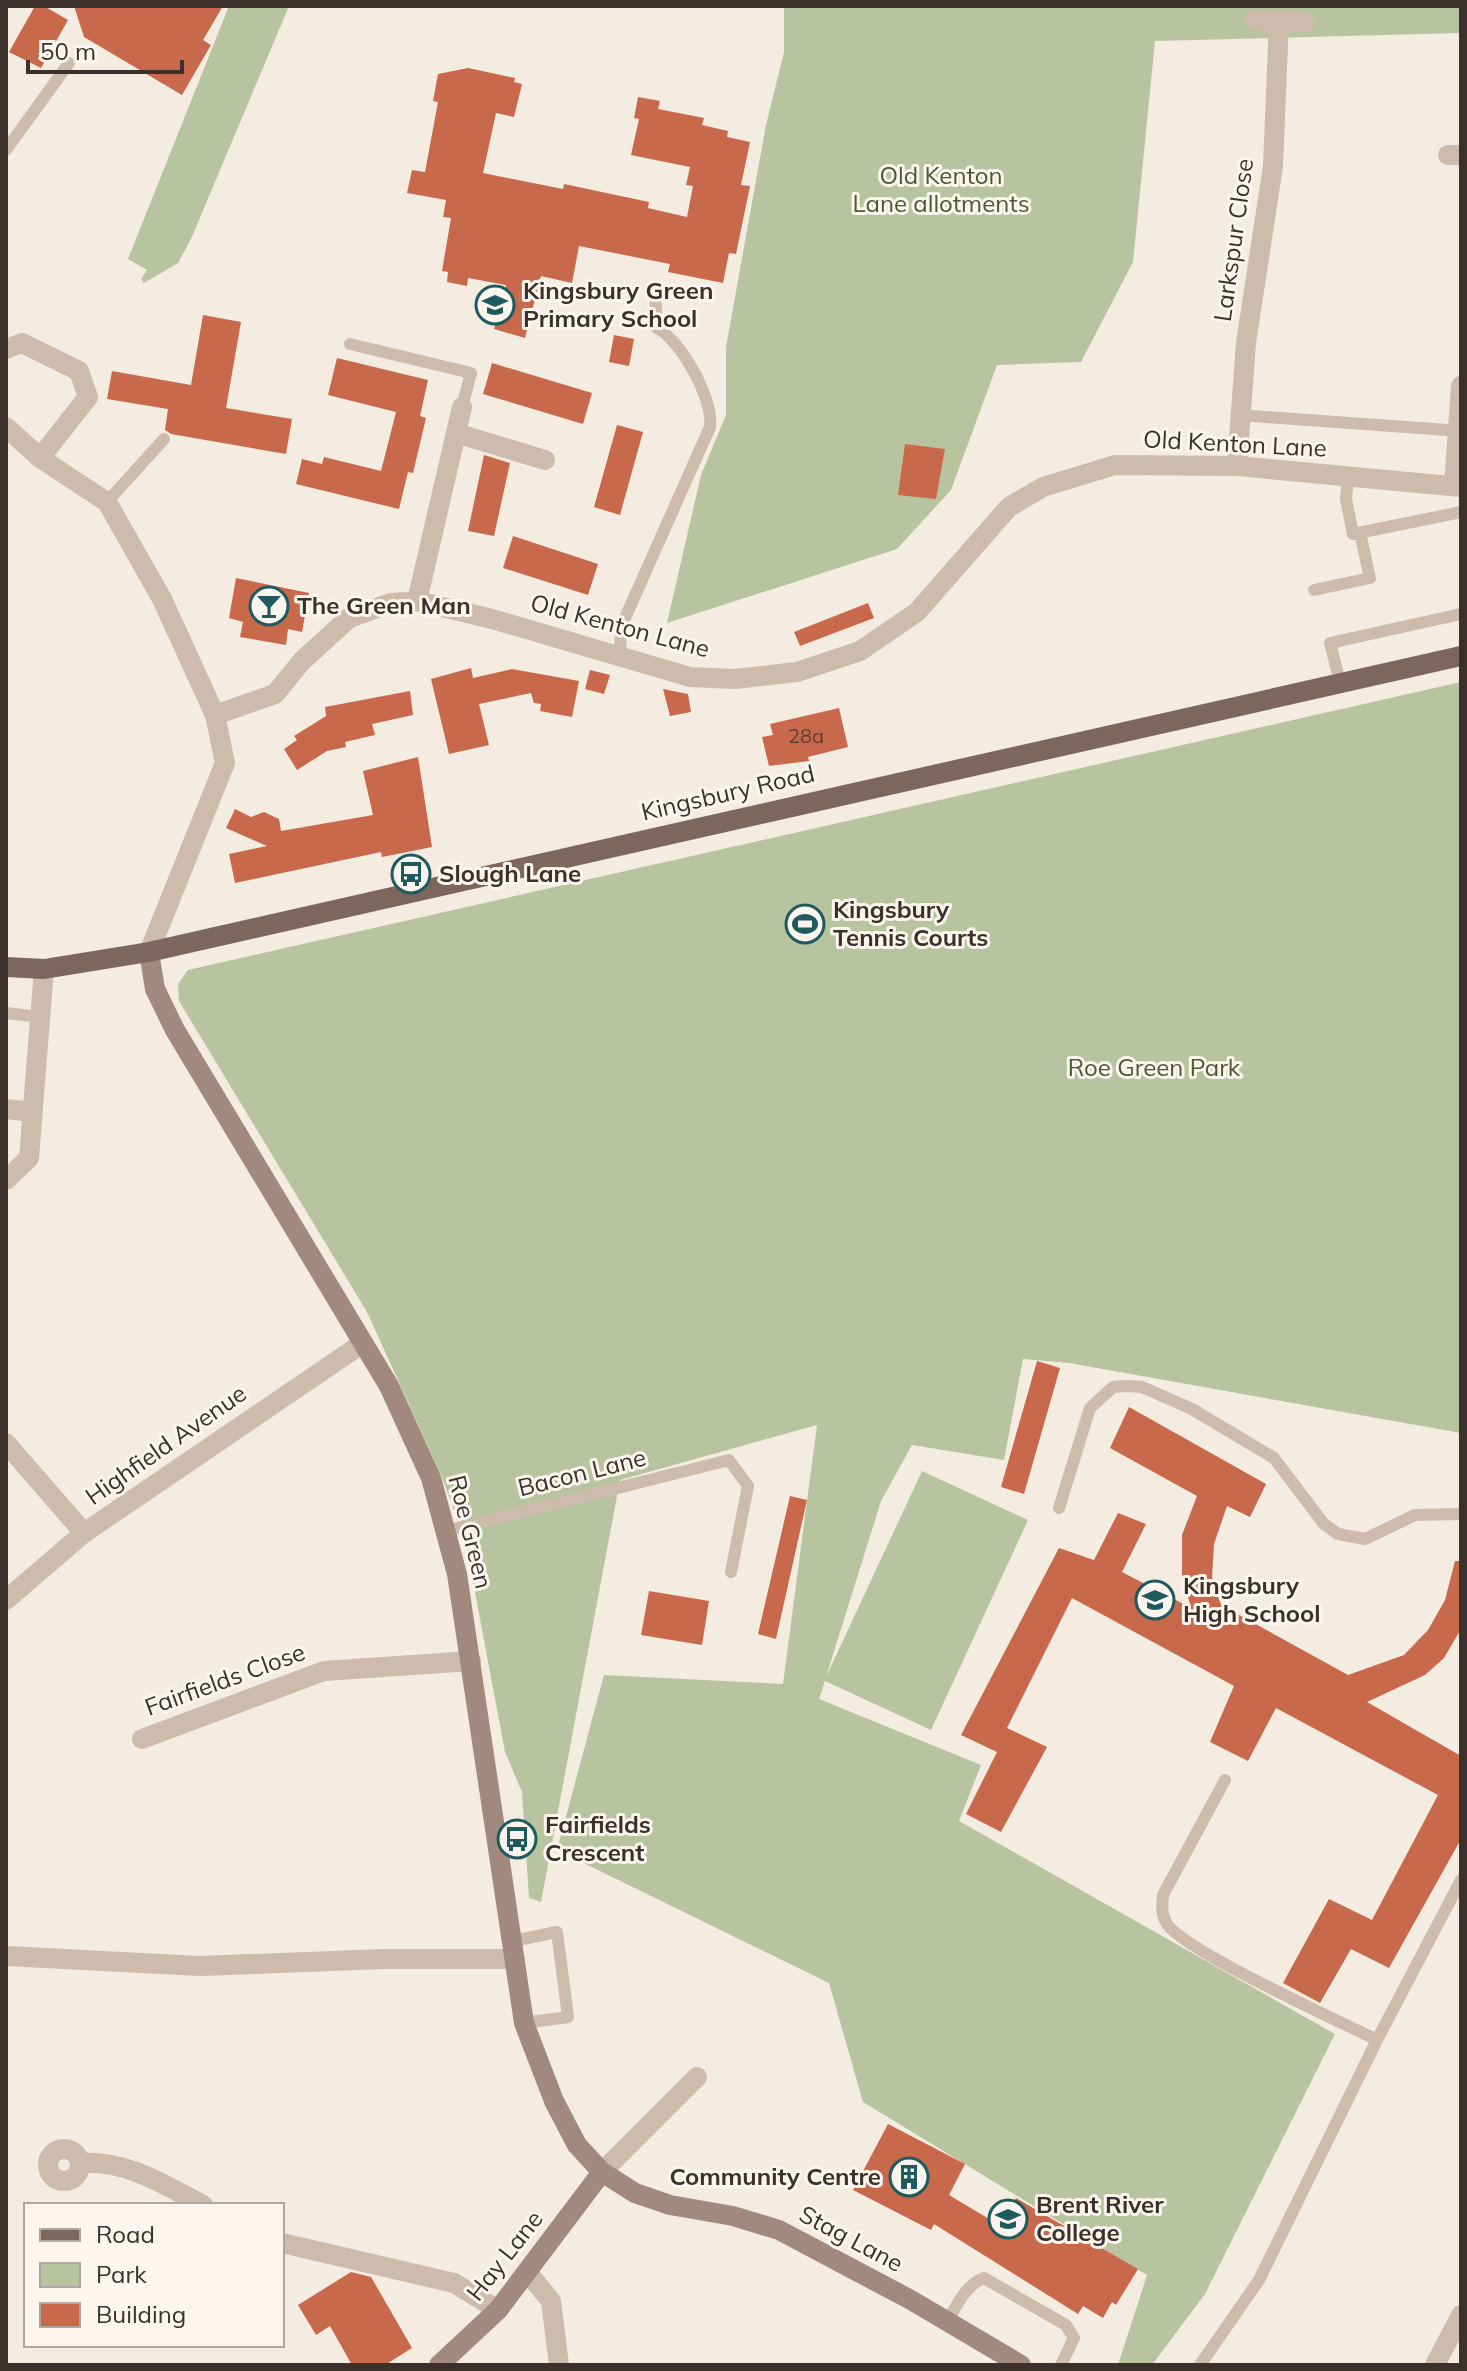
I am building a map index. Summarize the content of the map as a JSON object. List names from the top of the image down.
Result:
{
  "streets": {
    "main road": ["Kingsbury Road"],
    "street": [
      "Larkspur Close",
      "Old Kenton Lane",
      "Highfield Avenue",
      "Roe Green",
      "Fairfields Close",
      "Stag Lane",
      "Hay Lane"
    ],
    "lane": ["Bacon Lane"]
  },
  "crossings": [
    ["Larkspur Close", "Old Kenton Lane"],
    ["Kingsbury Road", "Roe Green"],
    ["Highfield Avenue", "Roe Green"],
    ["Bacon Lane", "Roe Green"],
    ["Roe Green", "Fairfields Close"],
    ["Roe Green", "Stag Lane"],
    ["Roe Green", "Hay Lane"],
    ["Stag Lane", "Hay Lane"]
  ],
  "parks": ["Old Kenton Lane allotments", "Roe Green Park"],
  "places": {
    "school or university": ["Kingsbury Green Primary School", "Kingsbury High School", "Brent River College"],
    "bar": ["The Green Man"],
    "bus stop": ["Slough Lane", "Fairfields Crescent"],
    "sports": ["Kingsbury Tennis Courts"],
    "building": ["Community Centre"]
  },
  "house_numbers": ["28a"],
  "legend": ["Road", "Park", "Building"],
  "scale_bar": "50 m"
}
